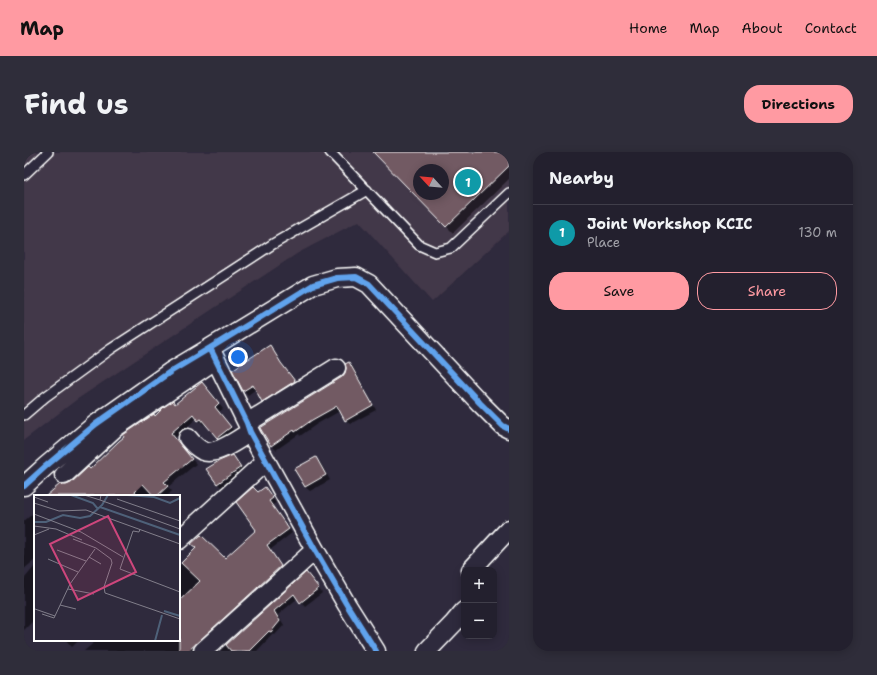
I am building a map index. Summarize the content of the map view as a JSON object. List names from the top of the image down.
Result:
{
  "north": "top left",
  "page": {
    "header": "Map",
    "nav": [
      "Home",
      "Map",
      "About",
      "Contact"
    ],
    "title": "Find us",
    "buttons": [
      "Directions",
      ["Save", "Share"]
    ],
    "heading": "Nearby",
    "pins": "1",
    "list": [
      {
        "mark": "1",
        "name": "Joint Workshop KCIC",
        "note": "Place",
        "value": "130 m"
      }
    ],
    "map_buttons": ["+", "−"]
  }
}
